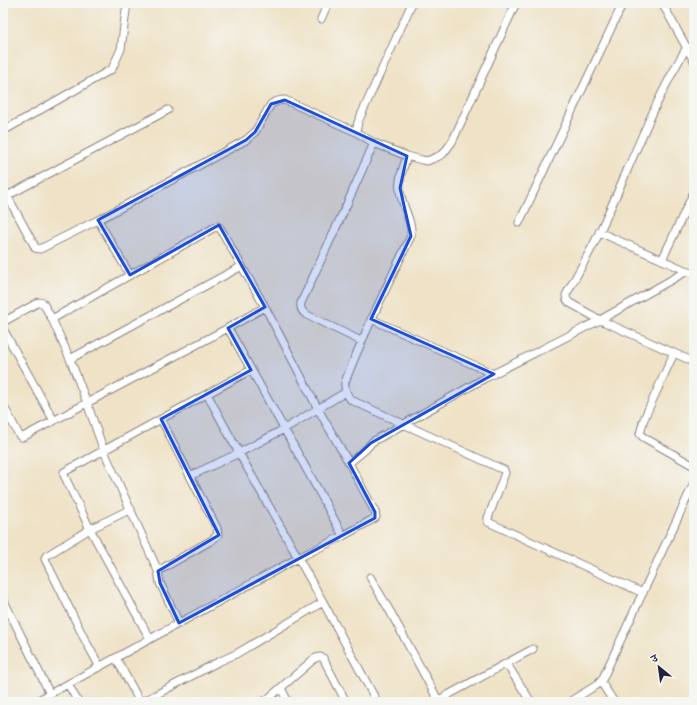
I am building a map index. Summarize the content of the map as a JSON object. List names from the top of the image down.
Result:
{
  "north": "top left"
}
